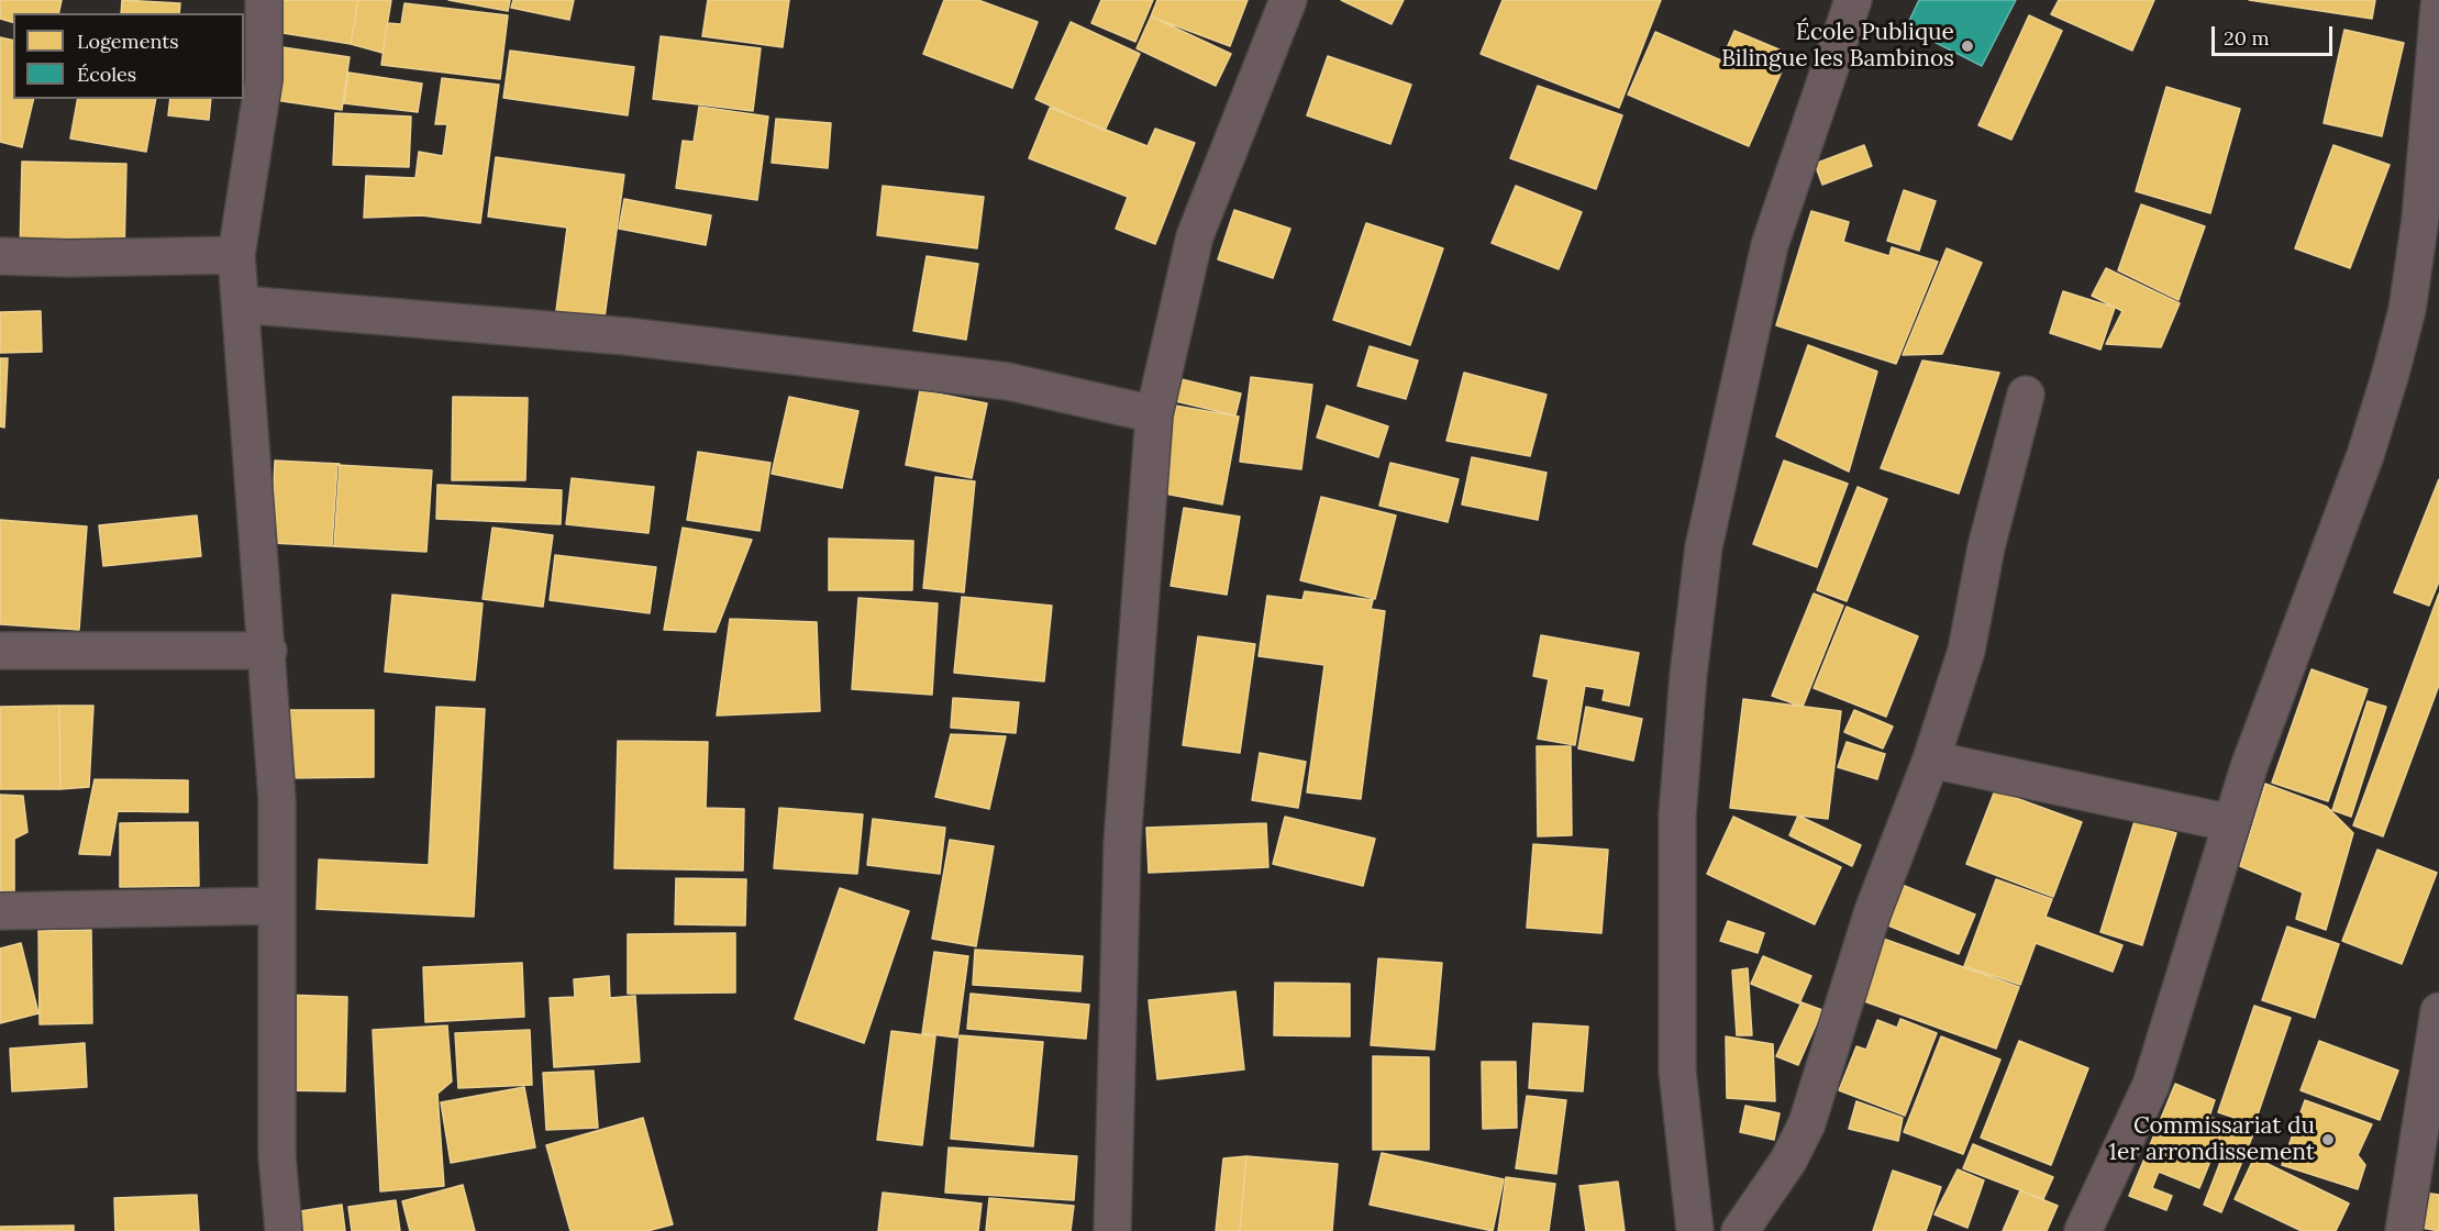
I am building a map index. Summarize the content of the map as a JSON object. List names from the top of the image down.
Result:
{
  "places": ["École Publique Bilingue les Bambinos", "Commissariat du 1er arrondissement"],
  "legend": ["Logements", "Écoles"],
  "scale_bar": "20 m"
}
